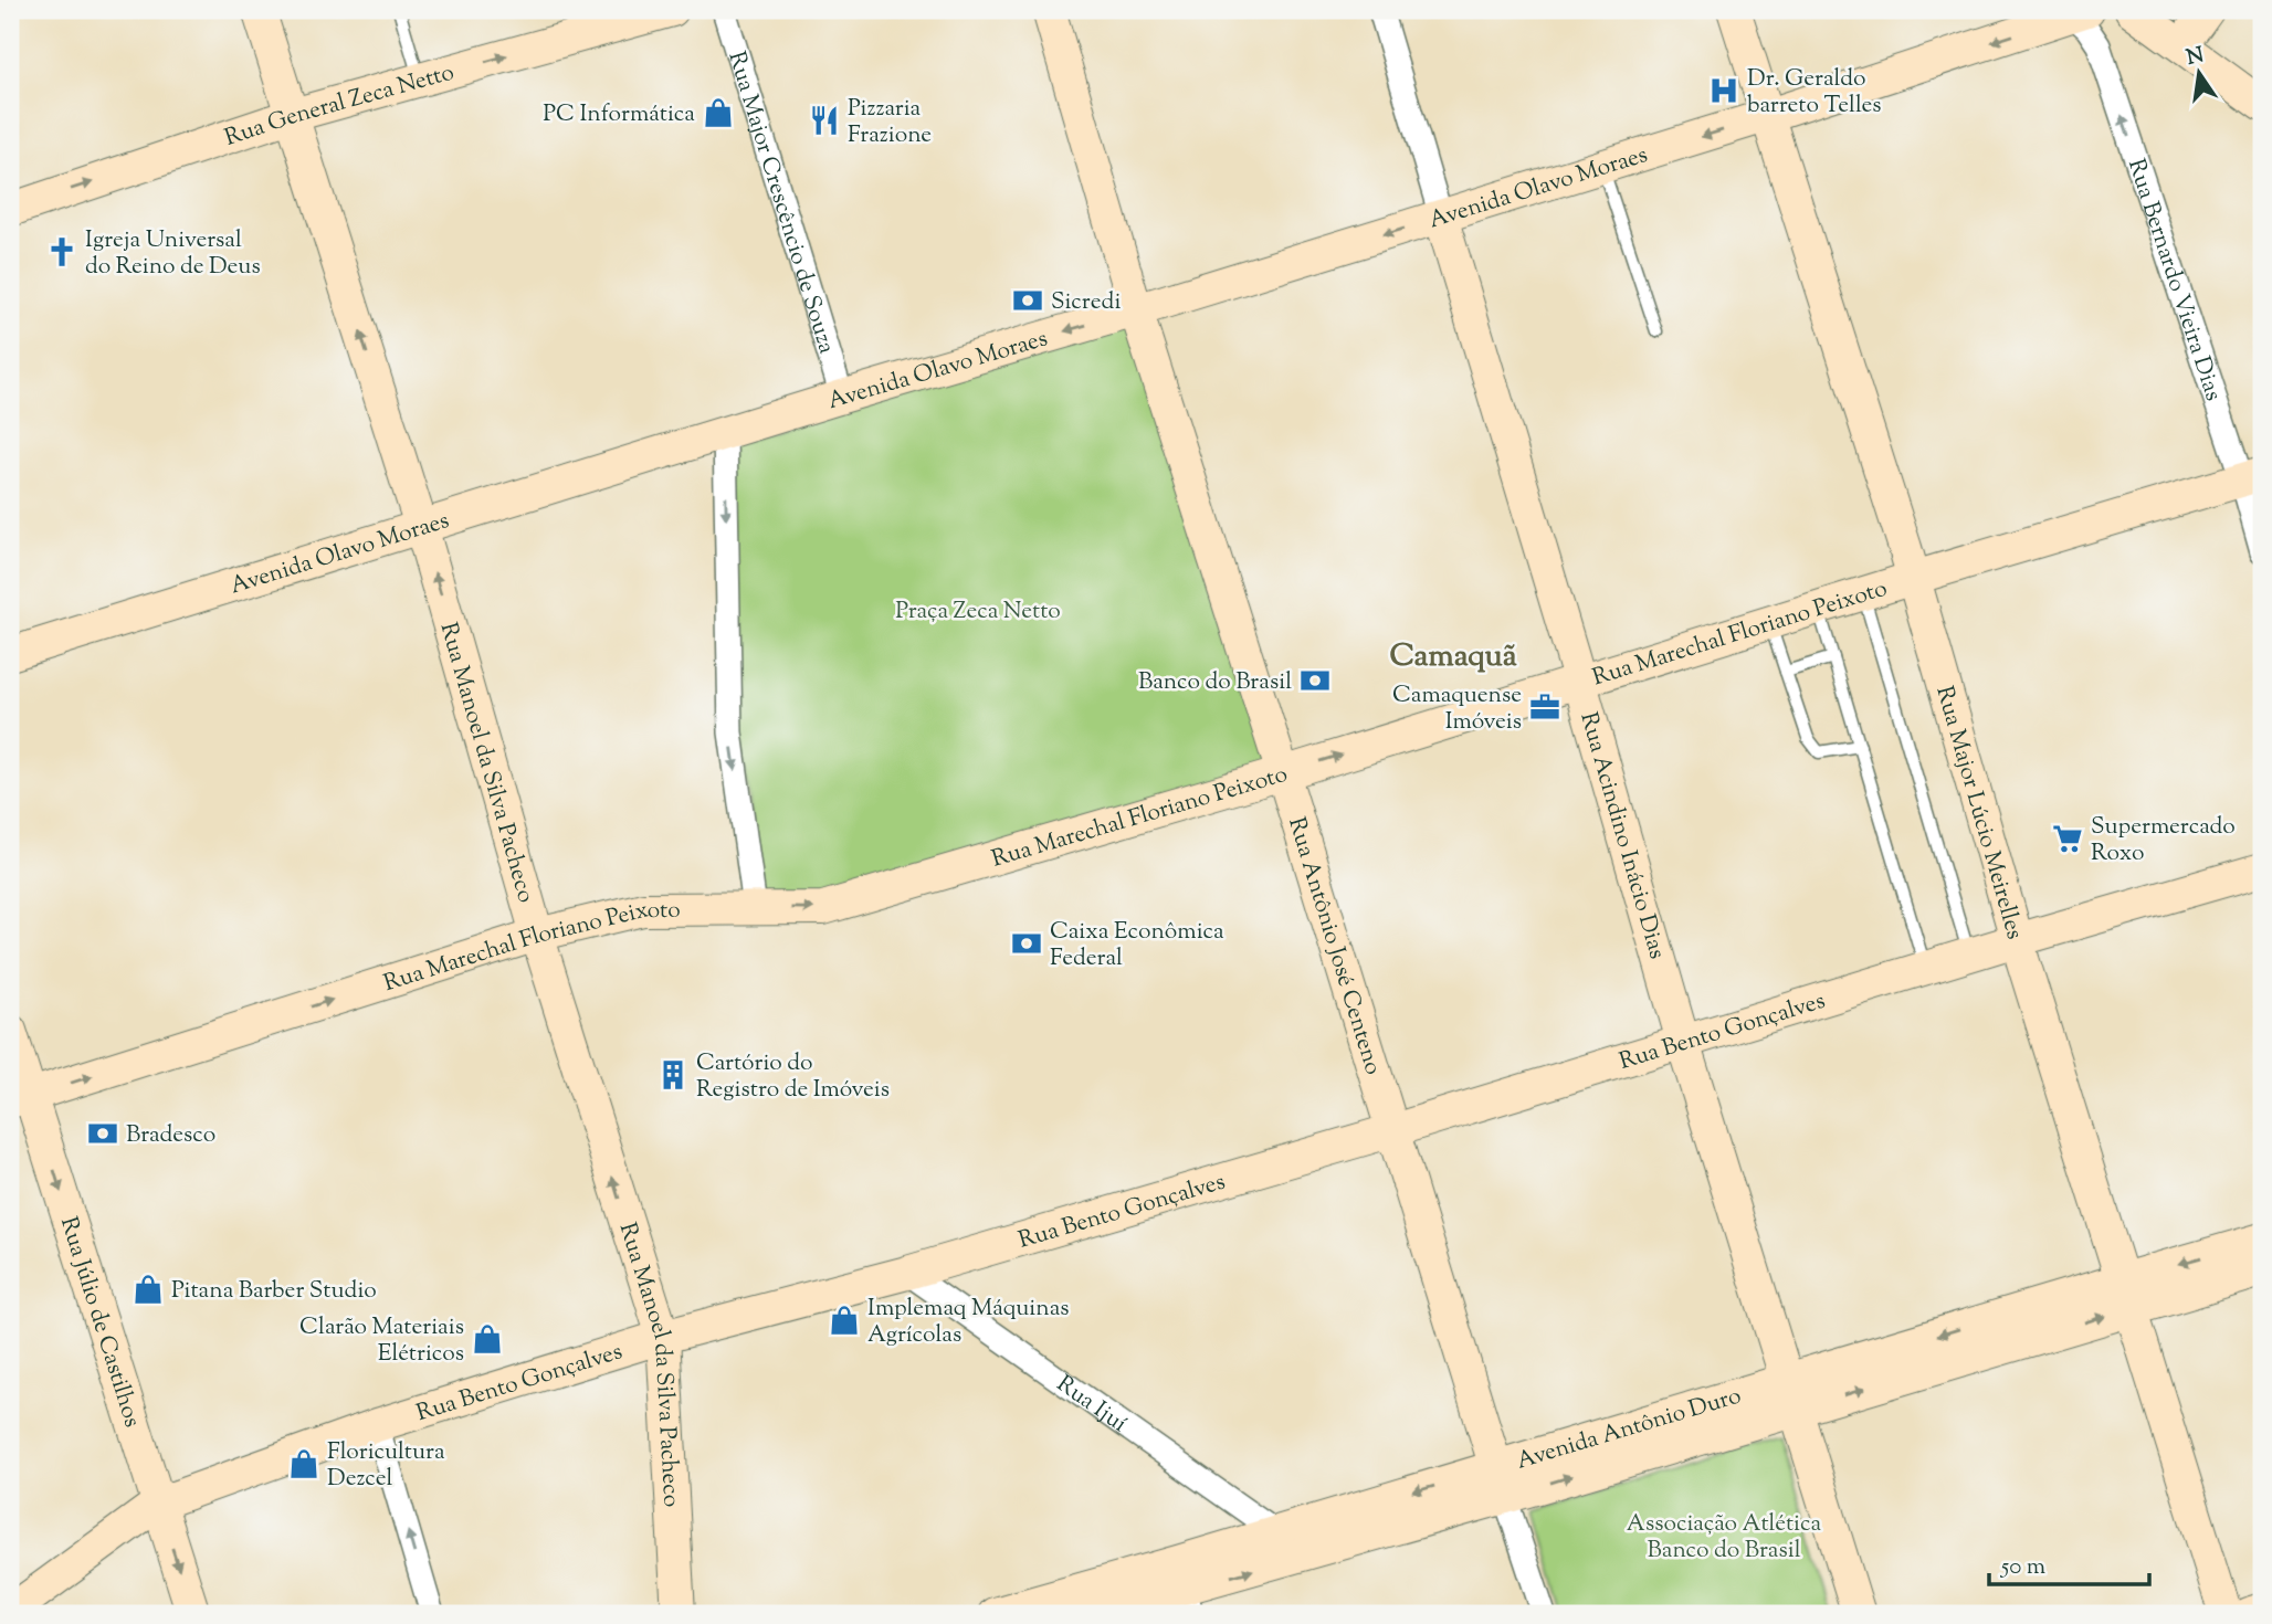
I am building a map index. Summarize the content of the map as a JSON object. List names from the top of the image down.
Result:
{
  "streets": {
    "street": [
      "Rua General Zeca Netto",
      "Avenida Olavo Moraes",
      "Rua Major Crescêncio de Souza",
      "Rua Bernardo Vieira Dias",
      "Rua Marechal Floriano Peixoto",
      "Rua Manoel da Silva Pacheco",
      "Rua Major Lúcio Meirelles",
      "Rua Acindino Inácio Dias",
      "Rua Antônio José Centeno",
      "Rua Bento Gonçalves",
      "Rua Júlio de Castilhos",
      "Rua Ijuí",
      "Avenida Antônio Duro"
    ]
  },
  "crossings": [
    ["Rua General Zeca Netto", "Rua Manoel da Silva Pacheco"],
    ["Avenida Olavo Moraes", "Rua Major Crescêncio de Souza"],
    ["Avenida Olavo Moraes", "Rua Bernardo Vieira Dias"],
    ["Avenida Olavo Moraes", "Rua Manoel da Silva Pacheco"],
    ["Avenida Olavo Moraes", "Rua Major Lúcio Meirelles"],
    ["Avenida Olavo Moraes", "Rua Acindino Inácio Dias"],
    ["Avenida Olavo Moraes", "Rua Antônio José Centeno"],
    ["Rua Bernardo Vieira Dias", "Rua Marechal Floriano Peixoto"],
    ["Rua Marechal Floriano Peixoto", "Rua Manoel da Silva Pacheco"],
    ["Rua Marechal Floriano Peixoto", "Rua Major Lúcio Meirelles"],
    ["Rua Marechal Floriano Peixoto", "Rua Acindino Inácio Dias"],
    ["Rua Marechal Floriano Peixoto", "Rua Antônio José Centeno"],
    ["Rua Marechal Floriano Peixoto", "Rua Júlio de Castilhos"],
    ["Rua Manoel da Silva Pacheco", "Rua Bento Gonçalves"],
    ["Rua Major Lúcio Meirelles", "Rua Bento Gonçalves"],
    ["Rua Major Lúcio Meirelles", "Avenida Antônio Duro"],
    ["Rua Acindino Inácio Dias", "Rua Bento Gonçalves"],
    ["Rua Acindino Inácio Dias", "Avenida Antônio Duro"],
    ["Rua Antônio José Centeno", "Rua Bento Gonçalves"],
    ["Rua Antônio José Centeno", "Avenida Antônio Duro"],
    ["Rua Bento Gonçalves", "Rua Júlio de Castilhos"],
    ["Rua Bento Gonçalves", "Rua Ijuí"],
    ["Rua Ijuí", "Avenida Antônio Duro"]
  ],
  "one_way": [
    "Rua General Zeca Netto",
    "Avenida Olavo Moraes",
    "Rua Bernardo Vieira Dias",
    "Rua Marechal Floriano Peixoto",
    "Rua Júlio de Castilhos"
  ],
  "districts": ["Camaquã"],
  "parks": ["Praça Zeca Netto", "Associação Atlética Banco do Brasil"],
  "places": {
    "hospital": ["Dr. Geraldo barreto Telles"],
    "shop": [
      "PC Informática",
      "Pitana Barber Studio",
      "Implemaq Máquinas Agrícolas",
      "Clarão Materiais Elétricos",
      "Floricultura Dezcel"
    ],
    "restaurant": ["Pizzaria Frazione"],
    "church": ["Igreja Universal do Reino de Deus"],
    "bank": [
      "Sicredi",
      "Banco do Brasil",
      "Caixa Econômica Federal",
      "Bradesco"
    ],
    "office": ["Camaquense Imóveis"],
    "supermarket": ["Supermercado Roxo"],
    "building": ["Cartório do Registro de Imóveis"]
  },
  "scale_bar": "50 m",
  "north": "top"
}
